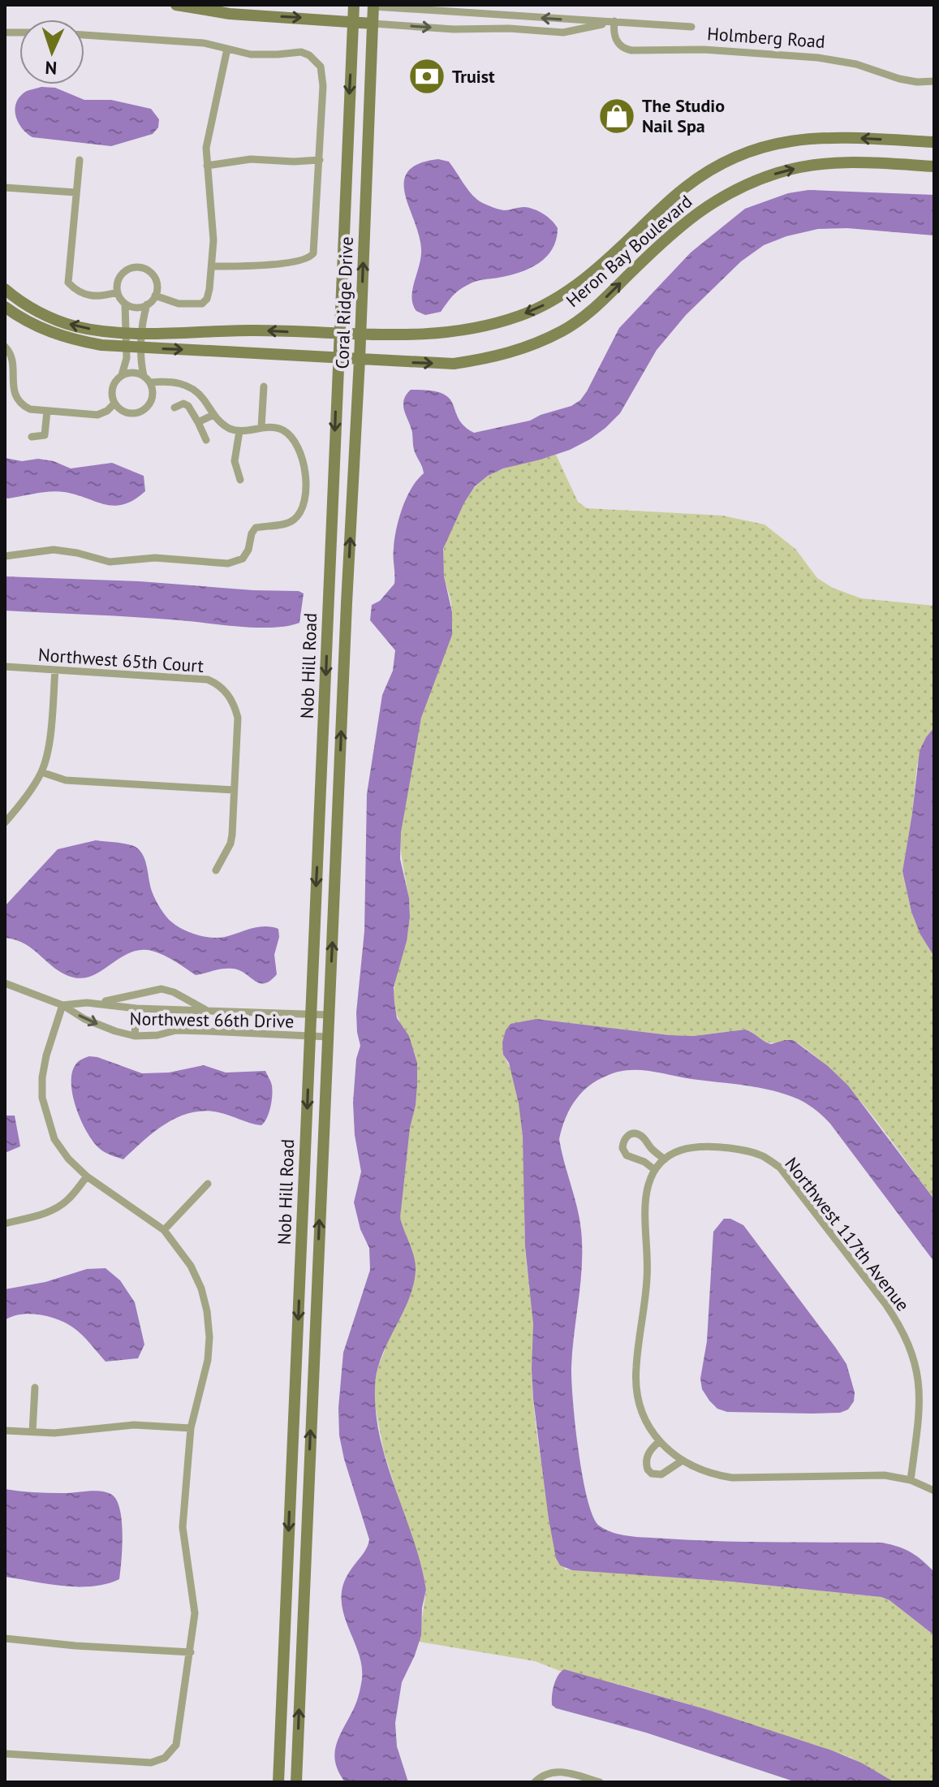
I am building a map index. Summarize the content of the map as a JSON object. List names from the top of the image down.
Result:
{
  "streets": {
    "main road": ["Heron Bay Boulevard", "Coral Ridge Drive", "Nob Hill Road"],
    "street": [
      "Holmberg Road",
      "Northwest 65th Court",
      "Northwest 66th Drive",
      "Northwest 117th Avenue"
    ]
  },
  "crossings": [
    ["Heron Bay Boulevard", "Coral Ridge Drive"],
    ["Coral Ridge Drive", "Nob Hill Road"],
    ["Nob Hill Road", "Northwest 66th Drive"]
  ],
  "places": {
    "bank": ["Truist"],
    "shop": ["The Studio Nail Spa"]
  },
  "north": "bottom"
}
